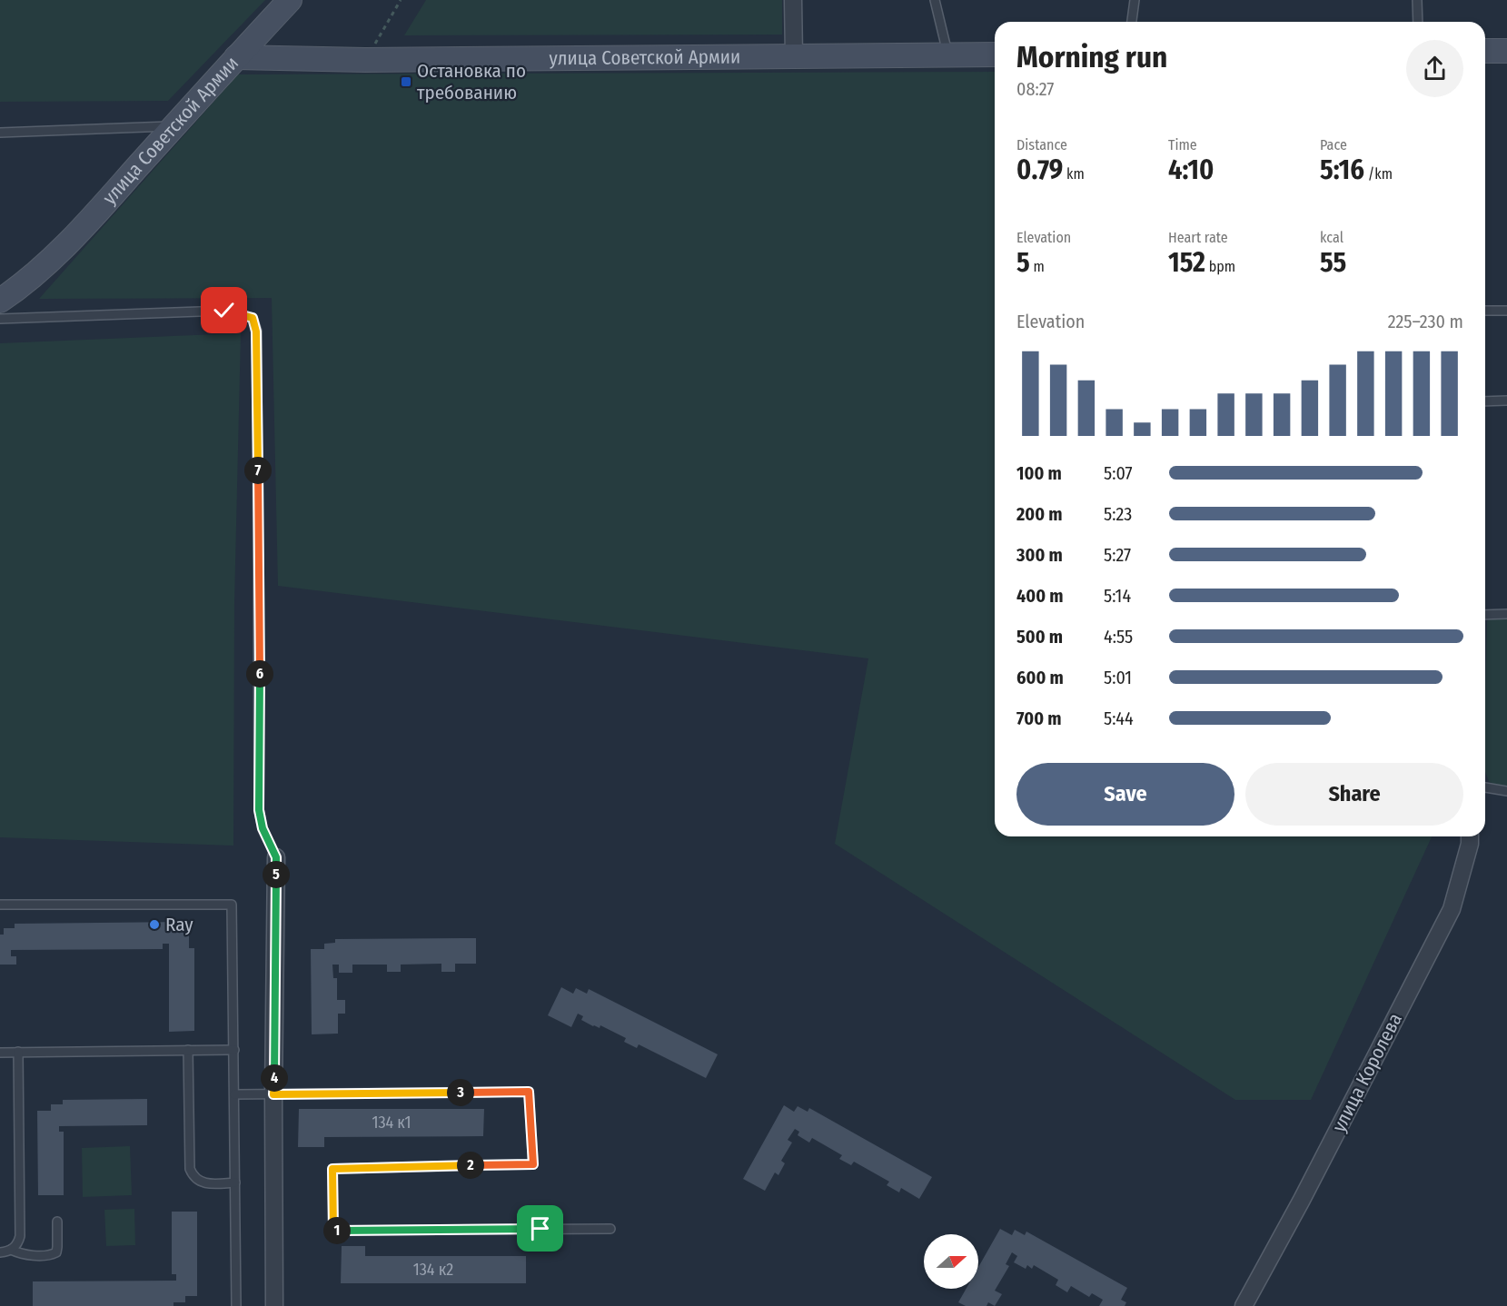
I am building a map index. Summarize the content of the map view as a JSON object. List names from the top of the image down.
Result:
{
  "streets": {
    "main road": ["улица Советской Армии"],
    "street": ["улица Королева"]
  },
  "places": {
    "transit": ["Остановка по требованию"],
    "other": ["Ray"]
  },
  "house_numbers": ["134 к1", "134 к2"],
  "north": "right",
  "page": {
    "heading": ["Morning run", "08:27"],
    "stats": [
      ["Distance", "0.79 km"],
      ["Time", "4:10"],
      ["Pace", "5:16 /km"],
      ["Elevation", "5 m"],
      ["Heart rate", "152 bpm"],
      ["kcal", "55"]
    ],
    "chart": ["Elevation", "225–230 m"],
    "list": [
      {
        "name": "100 m",
        "note": "5:07"
      },
      {
        "name": "200 m",
        "note": "5:23"
      },
      {
        "name": "300 m",
        "note": "5:27"
      },
      {
        "name": "400 m",
        "note": "5:14"
      },
      {
        "name": "500 m",
        "note": "4:55"
      },
      {
        "name": "600 m",
        "note": "5:01"
      },
      {
        "name": "700 m",
        "note": "5:44"
      }
    ],
    "pins": [
      "7",
      "6",
      "5",
      "4",
      "3",
      "2",
      "1"
    ],
    "buttons": ["Save", "Share"]
  }
}
